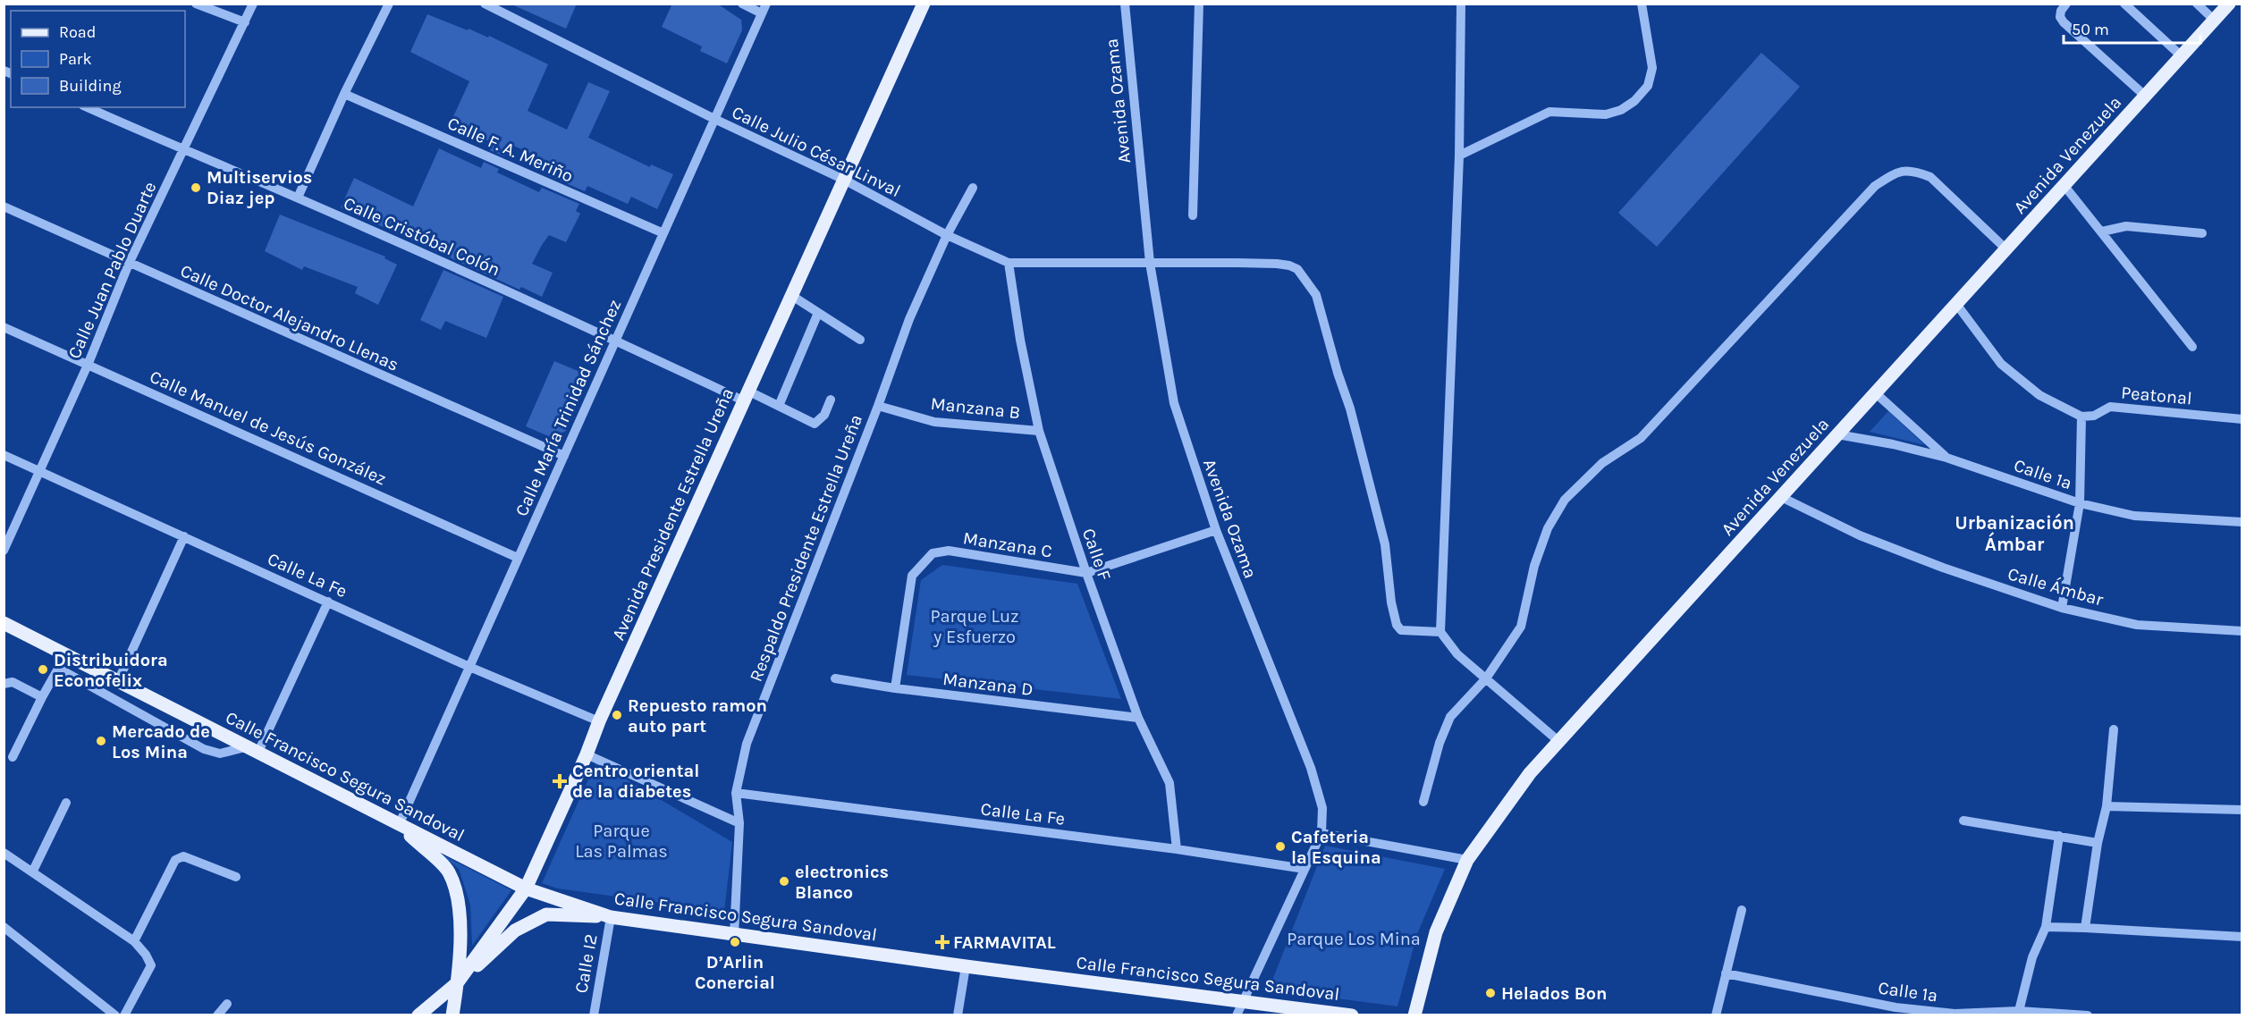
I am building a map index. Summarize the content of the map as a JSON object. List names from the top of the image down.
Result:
{
  "streets": {
    "main road": ["Avenida Venezuela", "Avenida Presidente Estrella Ureña", "Calle Francisco Segura Sandoval"],
    "street": [
      "Avenida Ozama",
      "Calle F. A. Meriño",
      "Calle Julio César Linval",
      "Calle Cristóbal Colón",
      "Calle Juan Pablo Duarte",
      "Calle Doctor Alejandro Llenas",
      "Peatonal",
      "Calle María Trinidad Sánchez",
      "Manzana B",
      "Calle Manuel de Jesús González",
      "Calle 1a",
      "Manzana C",
      "Respaldo Presidente Estrella Ureña",
      "Calle F",
      "Calle La Fe",
      "Calle Ámbar",
      "Manzana D",
      "Calle I2"
    ]
  },
  "crossings": [
    ["Avenida Ozama", "Calle Julio César Linval"],
    ["Avenida Ozama", "Manzana C"],
    ["Avenida Ozama", "Calle La Fe"],
    ["Avenida Ozama", "Calle Francisco Segura Sandoval"],
    ["Calle F. A. Meriño", "Calle María Trinidad Sánchez"],
    ["Calle Julio César Linval", "Calle María Trinidad Sánchez"],
    ["Calle Julio César Linval", "Avenida Presidente Estrella Ureña"],
    ["Calle Julio César Linval", "Respaldo Presidente Estrella Ureña"],
    ["Calle Julio César Linval", "Calle F"],
    ["Avenida Venezuela", "Calle 1a"],
    ["Avenida Venezuela", "Calle Ámbar"],
    ["Calle Cristóbal Colón", "Calle Juan Pablo Duarte"],
    ["Calle Cristóbal Colón", "Calle María Trinidad Sánchez"],
    ["Calle Cristóbal Colón", "Avenida Presidente Estrella Ureña"],
    ["Calle Juan Pablo Duarte", "Calle Doctor Alejandro Llenas"],
    ["Calle Juan Pablo Duarte", "Calle Manuel de Jesús González"],
    ["Calle Juan Pablo Duarte", "Calle La Fe"],
    ["Calle Doctor Alejandro Llenas", "Calle María Trinidad Sánchez"],
    ["Calle María Trinidad Sánchez", "Calle Manuel de Jesús González"],
    ["Calle María Trinidad Sánchez", "Calle La Fe"],
    ["Calle María Trinidad Sánchez", "Calle Francisco Segura Sandoval"],
    ["Manzana B", "Respaldo Presidente Estrella Ureña"],
    ["Manzana B", "Calle F"],
    ["Avenida Presidente Estrella Ureña", "Calle La Fe"],
    ["Avenida Presidente Estrella Ureña", "Calle Francisco Segura Sandoval"],
    ["Manzana C", "Calle F"],
    ["Manzana C", "Manzana D"],
    ["Respaldo Presidente Estrella Ureña", "Calle La Fe"],
    ["Respaldo Presidente Estrella Ureña", "Calle Francisco Segura Sandoval"],
    ["Calle F", "Calle La Fe"],
    ["Calle F", "Manzana D"],
    ["Calle Francisco Segura Sandoval", "Calle I2"]
  ],
  "districts": ["Urbanización Ámbar"],
  "parks": ["Parque Luz y Esfuerzo", "Parque Las Palmas", "Parque Los Mina"],
  "places": {
    "other": [
      "Multiservios Diaz jep",
      "Distribuidora Econofelix",
      "Repuesto ramon auto part",
      "Mercado de Los Mina",
      "Cafeteria la Esquina",
      "electronics Blanco",
      "D’Arlin Conercial",
      "Helados Bon"
    ],
    "health": ["Centro oriental de la diabetes", "FARMAVITAL"]
  },
  "legend": ["Road", "Park", "Building"],
  "scale_bar": "50 m"
}
